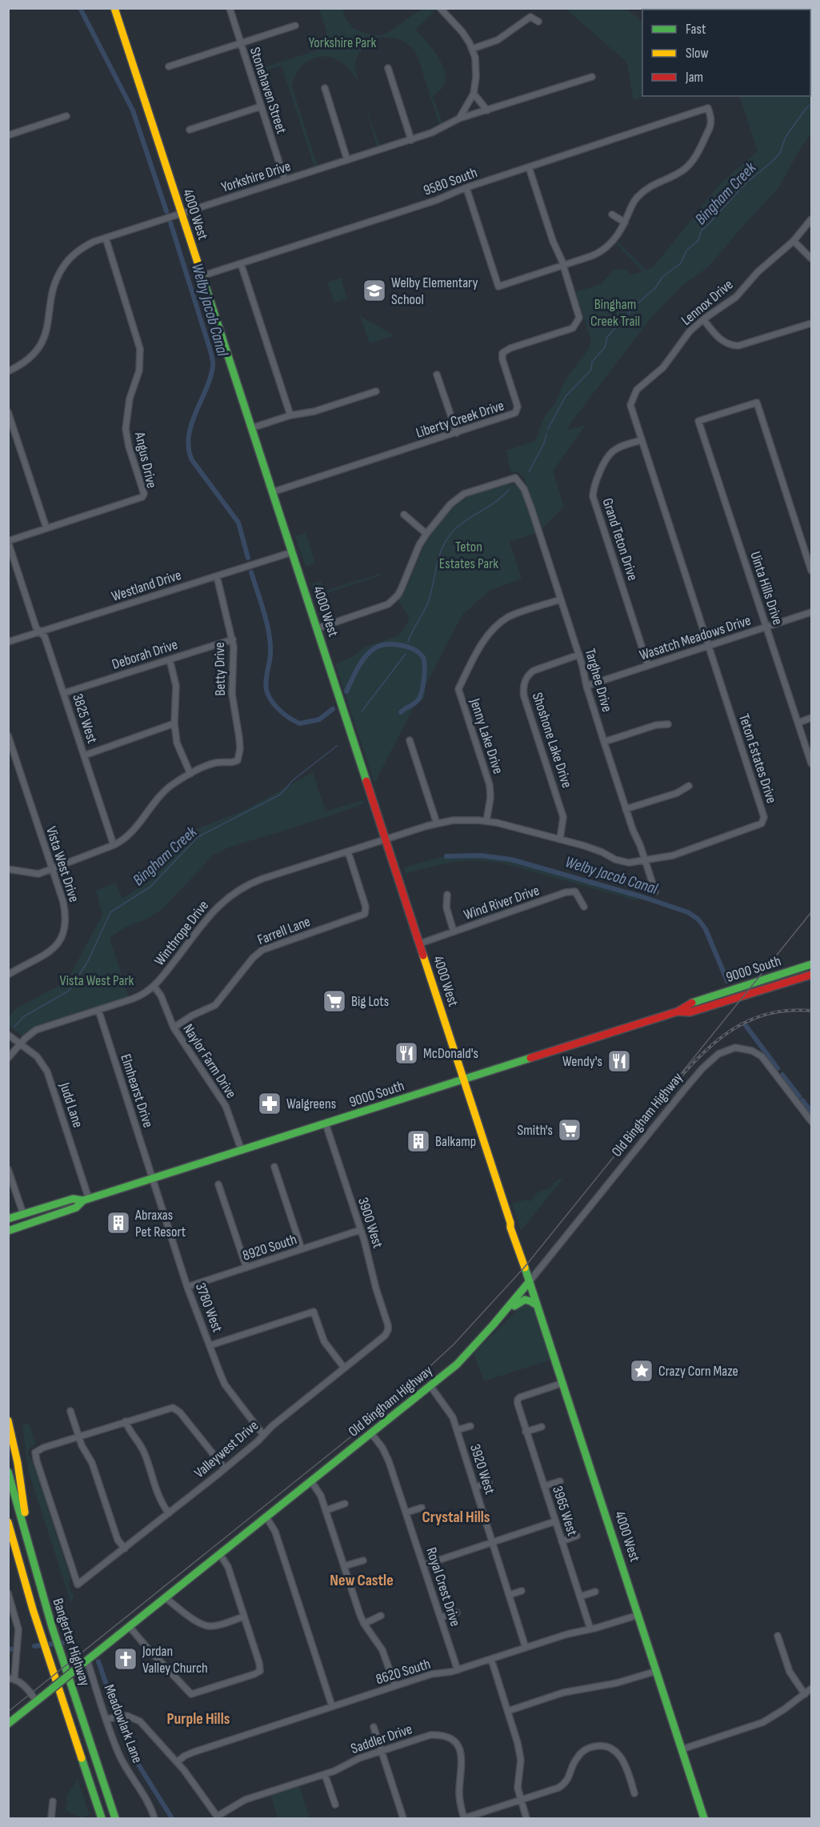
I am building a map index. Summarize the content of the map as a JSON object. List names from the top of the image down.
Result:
{
  "streets": {
    "main road": [
      "4000 West",
      "9000 South",
      "Old Bingham Highway",
      "Bangerter Highway"
    ],
    "street": [
      "Stonehaven Street",
      "Yorkshire Drive",
      "9580 South",
      "Lennox Drive",
      "Liberty Creek Drive",
      "Angus Drive",
      "Grand Teton Drive",
      "Westland Drive",
      "Uinta Hills Drive",
      "Wasatch Meadows Drive",
      "Deborah Drive",
      "Betty Drive",
      "Targhee Drive",
      "3825 West",
      "Jenny Lake Drive",
      "Shoshone Lake Drive",
      "Teton Estates Drive",
      "Vista West Drive",
      "Wind River Drive",
      "Farrell Lane",
      "Winthrope Drive",
      "Naylor Farm Drive",
      "Elmhearst Drive",
      "Judd Lane",
      "3900 West",
      "8920 South",
      "3780 West",
      "Valleywest Drive",
      "3920 West",
      "3965 West",
      "Royal Crest Drive",
      "8620 South",
      "Meadowlark Lane",
      "Saddler Drive"
    ]
  },
  "crossings": [
    ["Stonehaven Street", "Yorkshire Drive"],
    ["Yorkshire Drive", "4000 West"],
    ["Yorkshire Drive", "Angus Drive"],
    ["9580 South", "4000 West"],
    ["4000 West", "Liberty Creek Drive"],
    ["4000 West", "Westland Drive"],
    ["4000 West", "Teton Estates Drive"],
    ["4000 West", "Wind River Drive"],
    ["4000 West", "Winthrope Drive"],
    ["4000 West", "9000 South"],
    ["4000 West", "Old Bingham Highway"],
    ["4000 West", "3965 West"],
    ["4000 West", "8620 South"],
    ["Lennox Drive", "Teton Estates Drive"],
    ["Angus Drive", "3825 West"],
    ["Grand Teton Drive", "Wasatch Meadows Drive"],
    ["Grand Teton Drive", "Teton Estates Drive"],
    ["Westland Drive", "Betty Drive"],
    ["Westland Drive", "3825 West"],
    ["Uinta Hills Drive", "Wasatch Meadows Drive"],
    ["Wasatch Meadows Drive", "Targhee Drive"],
    ["Wasatch Meadows Drive", "Teton Estates Drive"],
    ["Deborah Drive", "Betty Drive"],
    ["Deborah Drive", "3825 West"],
    ["Targhee Drive", "Jenny Lake Drive"],
    ["Targhee Drive", "Shoshone Lake Drive"],
    ["Targhee Drive", "Teton Estates Drive"],
    ["Jenny Lake Drive", "Teton Estates Drive"],
    ["Shoshone Lake Drive", "Teton Estates Drive"],
    ["Teton Estates Drive", "Winthrope Drive"],
    ["Farrell Lane", "Winthrope Drive"],
    ["Farrell Lane", "Naylor Farm Drive"],
    ["Winthrope Drive", "Naylor Farm Drive"],
    ["Winthrope Drive", "Elmhearst Drive"],
    ["Winthrope Drive", "Judd Lane"],
    ["9000 South", "Naylor Farm Drive"],
    ["9000 South", "Elmhearst Drive"],
    ["9000 South", "Judd Lane"],
    ["9000 South", "3900 West"],
    ["9000 South", "3780 West"],
    ["Elmhearst Drive", "3780 West"],
    ["Old Bingham Highway", "3920 West"],
    ["Old Bingham Highway", "Royal Crest Drive"],
    ["Old Bingham Highway", "Meadowlark Lane"],
    ["3900 West", "8920 South"],
    ["3900 West", "Valleywest Drive"],
    ["8920 South", "3780 West"],
    ["3780 West", "Valleywest Drive"],
    ["3920 West", "8620 South"],
    ["3965 West", "8620 South"],
    ["Royal Crest Drive", "8620 South"]
  ],
  "districts": ["Crystal Hills", "New Castle", "Purple Hills"],
  "water": ["Bingham Creek", "Welby Jacob Canal"],
  "parks": [
    "Yorkshire Park",
    "Bingham Creek Trail",
    "Teton Estates Park",
    "Vista West Park"
  ],
  "places": {
    "school or university": ["Welby Elementary School"],
    "supermarket": ["Big Lots", "Smith's"],
    "restaurant": ["McDonald's", "Wendy's"],
    "pharmacy": ["Walgreens"],
    "building": ["Balkamp", "Abraxas Pet Resort"],
    "place": ["Crazy Corn Maze"],
    "church": ["Jordan Valley Church"]
  },
  "legend": ["Fast", "Slow", "Jam"]
}
